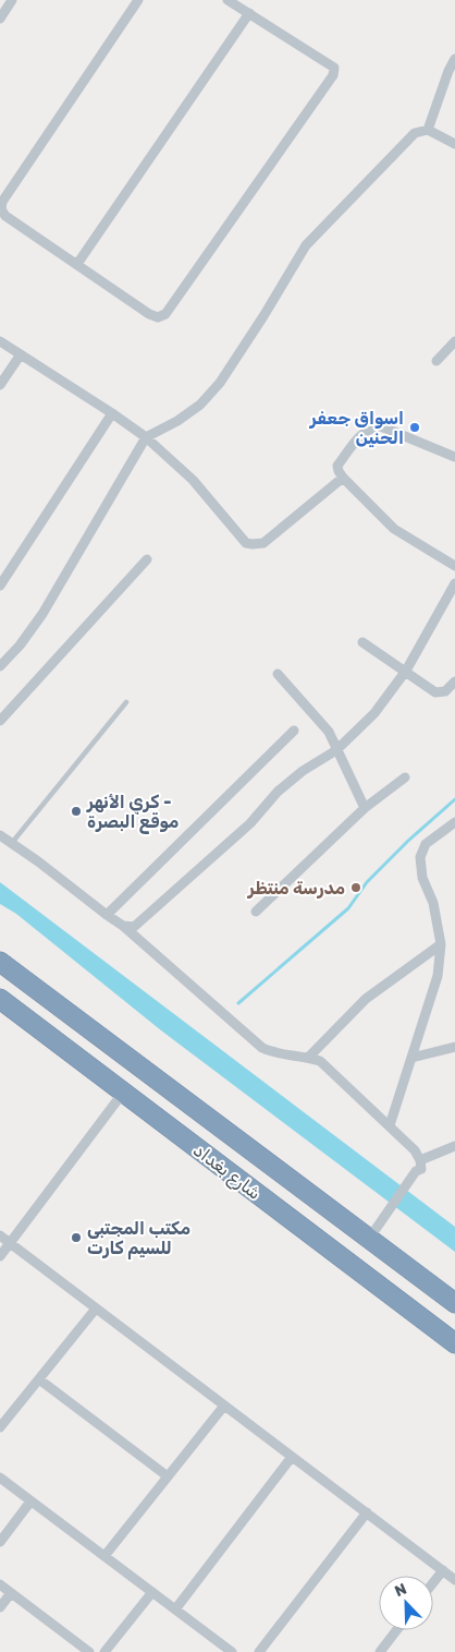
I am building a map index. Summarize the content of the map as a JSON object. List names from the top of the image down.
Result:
{
  "streets": {
    "highway": ["شارع بغداد"]
  },
  "places": [
    "اسواق جعفر الحنين",
    "كري الأنهر - موقع البصرة",
    "مدرسة منتظر",
    "مكتب المجتبى للسيم كارت"
  ],
  "north": "top left"
}
